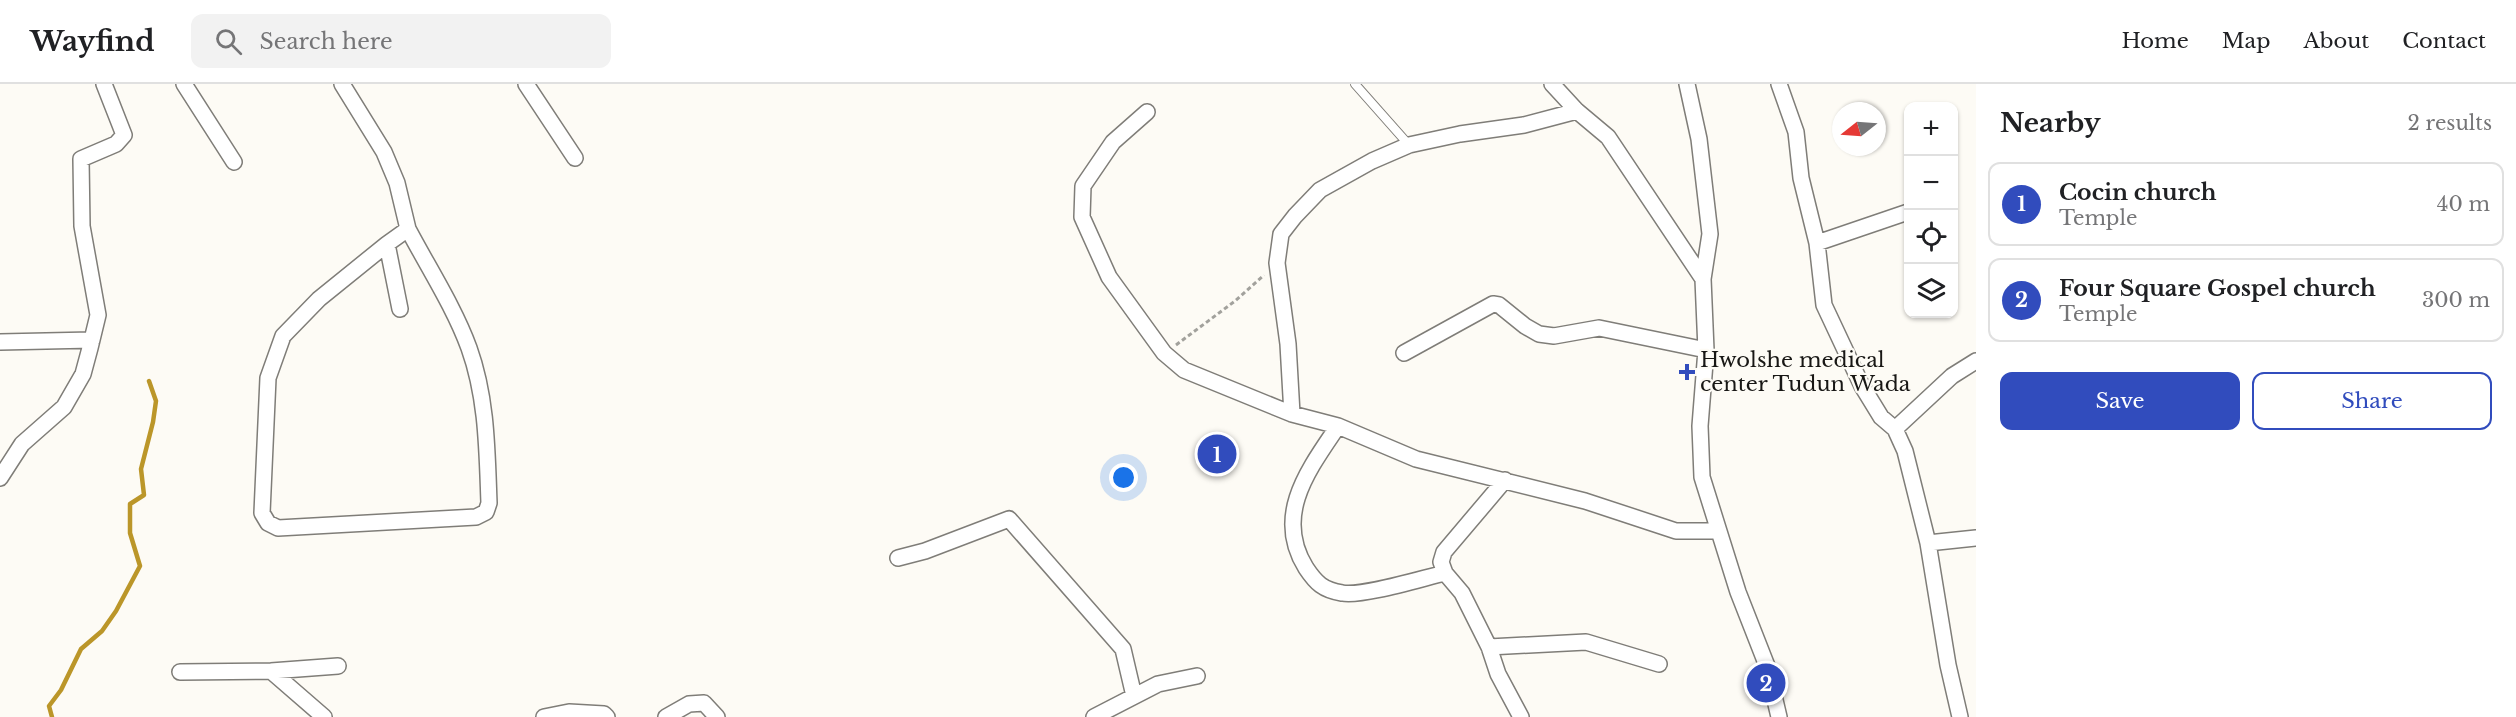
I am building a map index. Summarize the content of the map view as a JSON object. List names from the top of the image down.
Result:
{
  "places": {
    "health": ["Hwolshe medical center Tudun Wada"]
  },
  "north": "left",
  "page": {
    "header": "Wayfind",
    "search": "Search here",
    "nav": [
      "Home",
      "Map",
      "About",
      "Contact"
    ],
    "heading": ["Nearby", "2 results"],
    "map_buttons": ["+", "−"],
    "list": [
      {
        "mark": "1",
        "name": "Cocin church",
        "note": "Temple",
        "value": "40 m"
      },
      {
        "mark": "2",
        "name": "Four Square Gospel church",
        "note": "Temple",
        "value": "300 m"
      }
    ],
    "buttons": ["Save", "Share"],
    "pins": ["1", "2"]
  }
}
